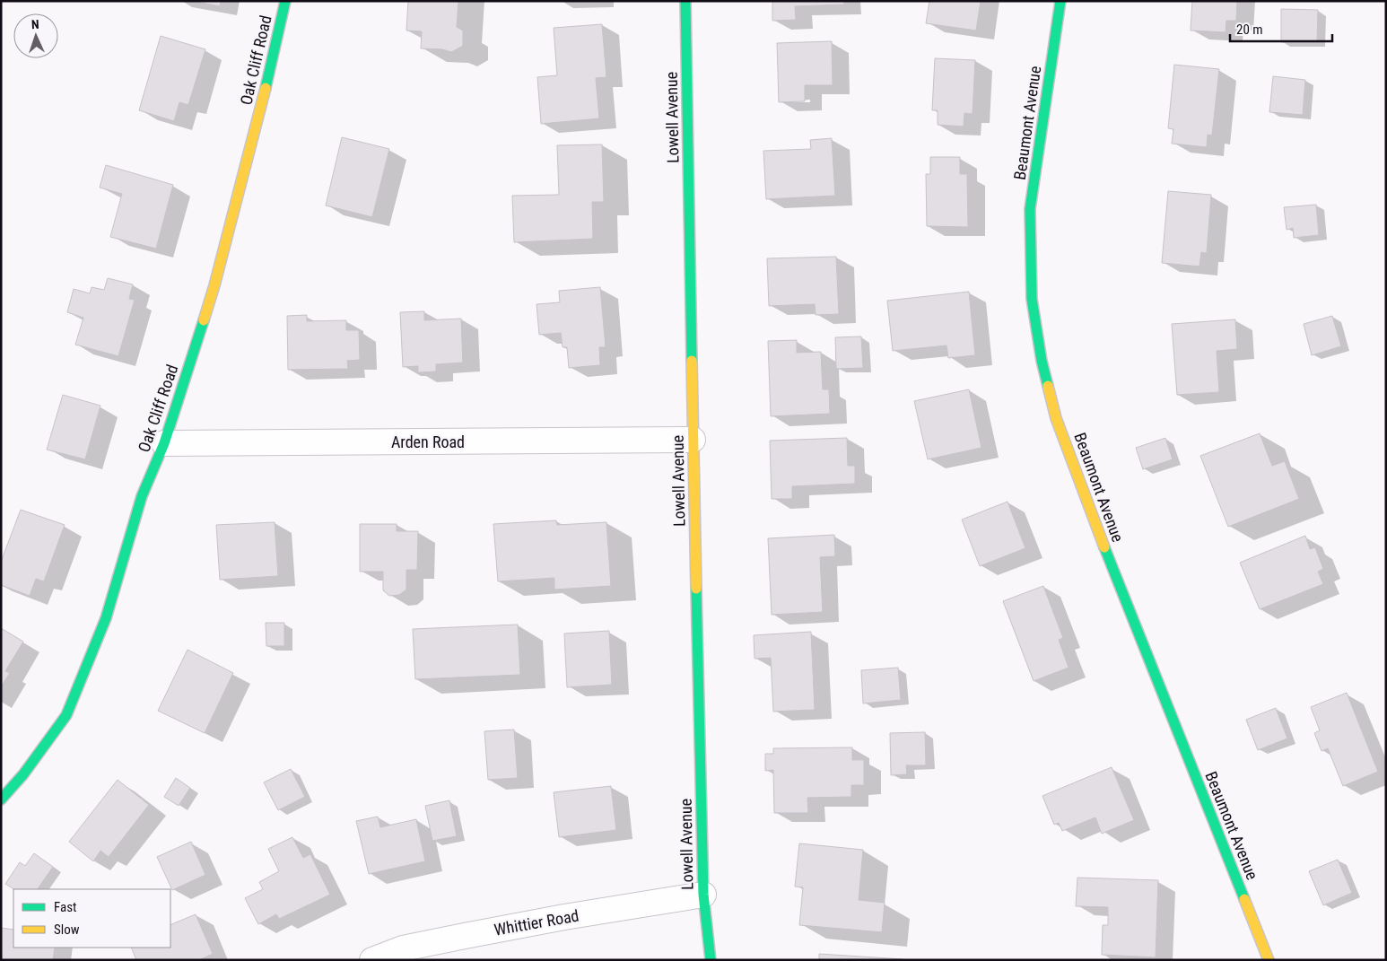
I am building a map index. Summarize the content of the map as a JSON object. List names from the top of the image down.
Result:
{
  "streets": {
    "street": [
      "Oak Cliff Road",
      "Lowell Avenue",
      "Beaumont Avenue",
      "Arden Road",
      "Whittier Road"
    ]
  },
  "crossings": [
    ["Oak Cliff Road", "Arden Road"],
    ["Lowell Avenue", "Arden Road"],
    ["Lowell Avenue", "Whittier Road"]
  ],
  "legend": ["Fast", "Slow"],
  "scale_bar": "20 m",
  "north": "top"
}
